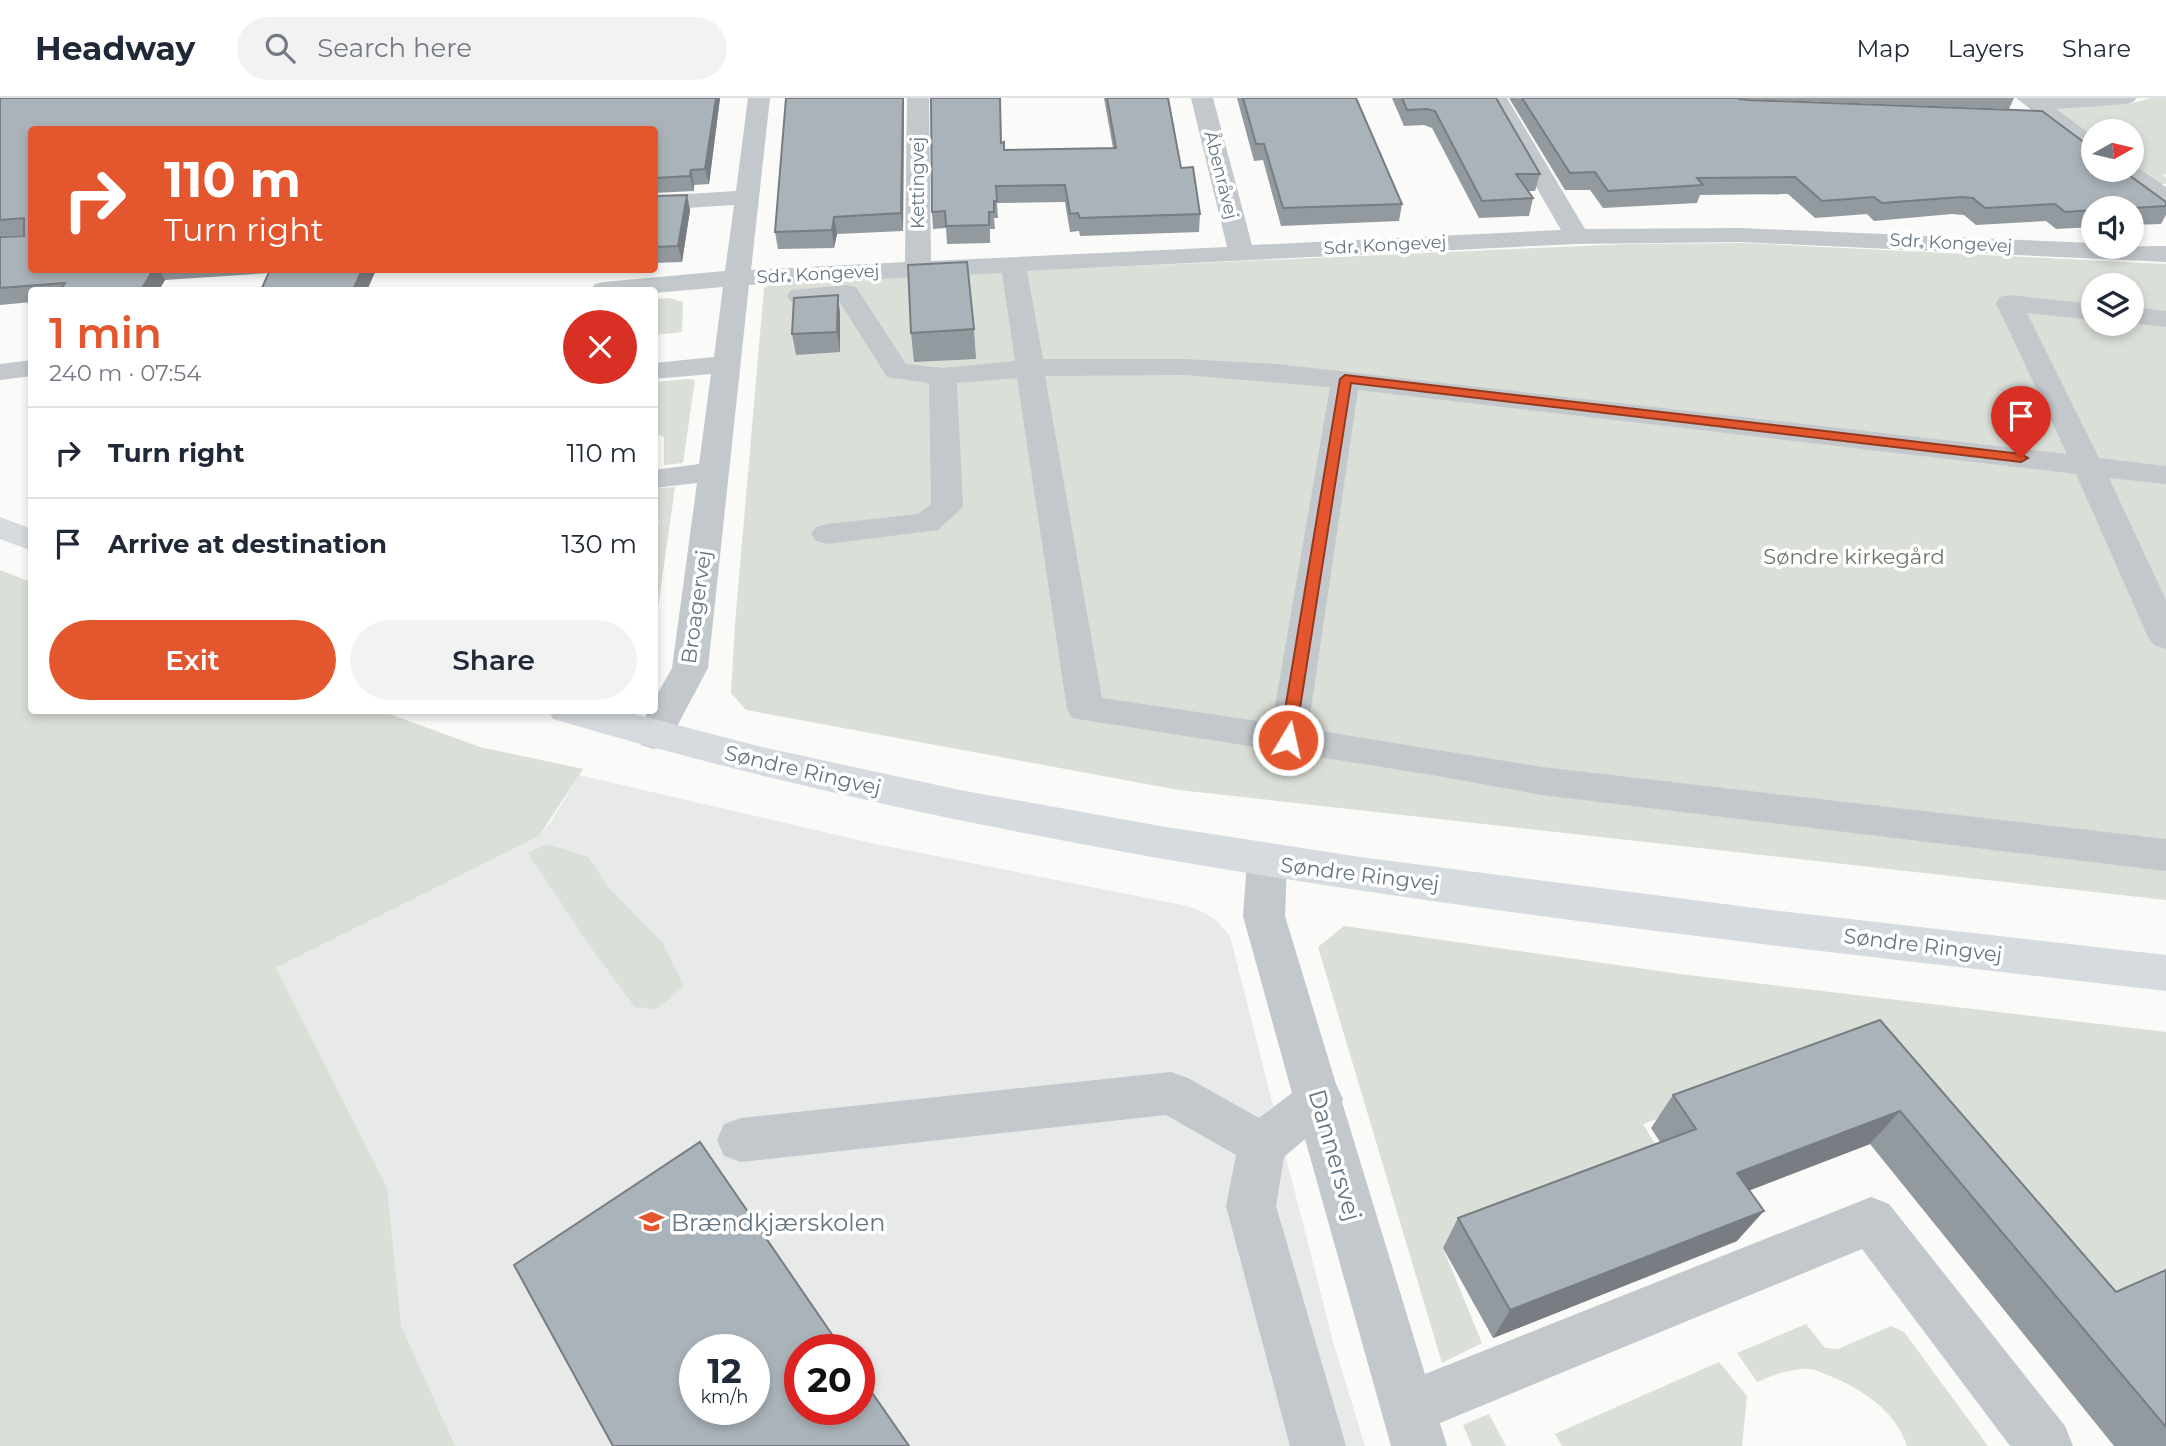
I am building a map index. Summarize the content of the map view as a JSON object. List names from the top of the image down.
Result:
{
  "streets": {
    "main road": ["Søndre Ringvej"],
    "street": [
      "Åbenråvej",
      "Kettingvej",
      "Sdr. Kongevej",
      "Broagervej",
      "Dannersvej"
    ]
  },
  "crossings": [
    ["Åbenråvej", "Sdr. Kongevej"],
    ["Kettingvej", "Sdr. Kongevej"],
    ["Sdr. Kongevej", "Broagervej"],
    ["Broagervej", "Søndre Ringvej"],
    ["Søndre Ringvej", "Dannersvej"]
  ],
  "parks": ["Søndre kirkegård"],
  "places": {
    "school or university": ["Brændkjærskolen"]
  },
  "north": "right",
  "page": {
    "header": "Headway",
    "search": "Search here",
    "nav": ["Map", "Layers", "Share"],
    "turn": ["110 m", "Turn right"],
    "heading": ["1 min", "240 m · 07:54"],
    "list": [
      {
        "name": "Turn right",
        "value": "110 m"
      },
      {
        "name": "Arrive at destination",
        "value": "130 m"
      }
    ],
    "buttons": ["Exit", "Share"],
    "speed": "12 km/h",
    "limit": "20"
  }
}
